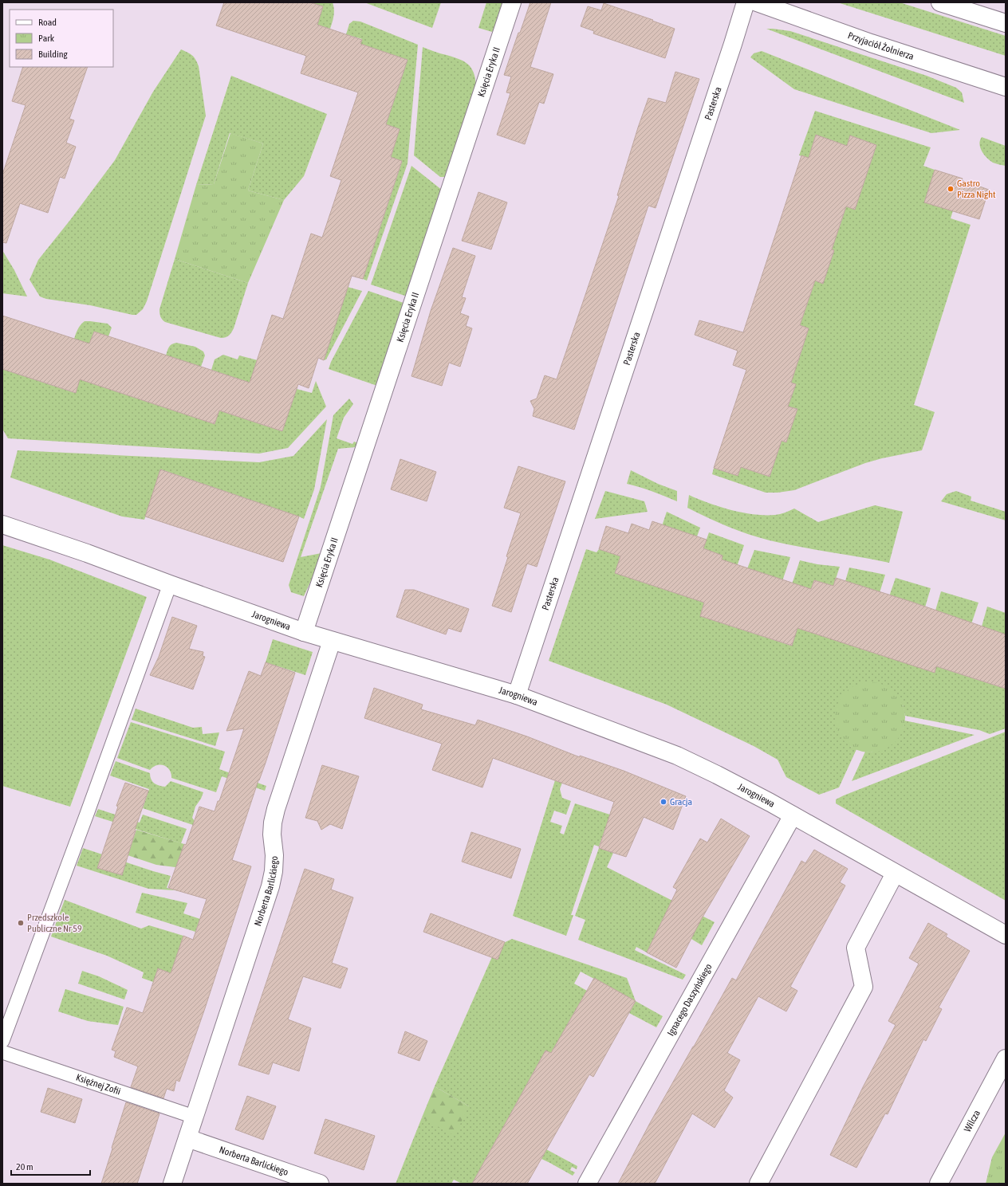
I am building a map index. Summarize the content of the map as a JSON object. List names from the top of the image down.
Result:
{
  "streets": {
    "street": [
      "Przyjaciół Żołnierza",
      "Księcia Eryka II",
      "Pasterska",
      "Jarogniewa",
      "Norberta Barlickiego",
      "Ignacego Daszyńskiego",
      "Wilcza"
    ],
    "lane": ["Księżnej Zofii"]
  },
  "crossings": [
    ["Księcia Eryka II", "Jarogniewa"],
    ["Pasterska", "Jarogniewa"],
    ["Jarogniewa", "Norberta Barlickiego"],
    ["Jarogniewa", "Ignacego Daszyńskiego"],
    ["Norberta Barlickiego", "Księżnej Zofii"]
  ],
  "places": ["Gastro Pizza Night", "Gracja", "Przedszkole Publiczne Nr 59"],
  "legend": ["Road", "Park", "Building"],
  "scale_bar": "20 m"
}
